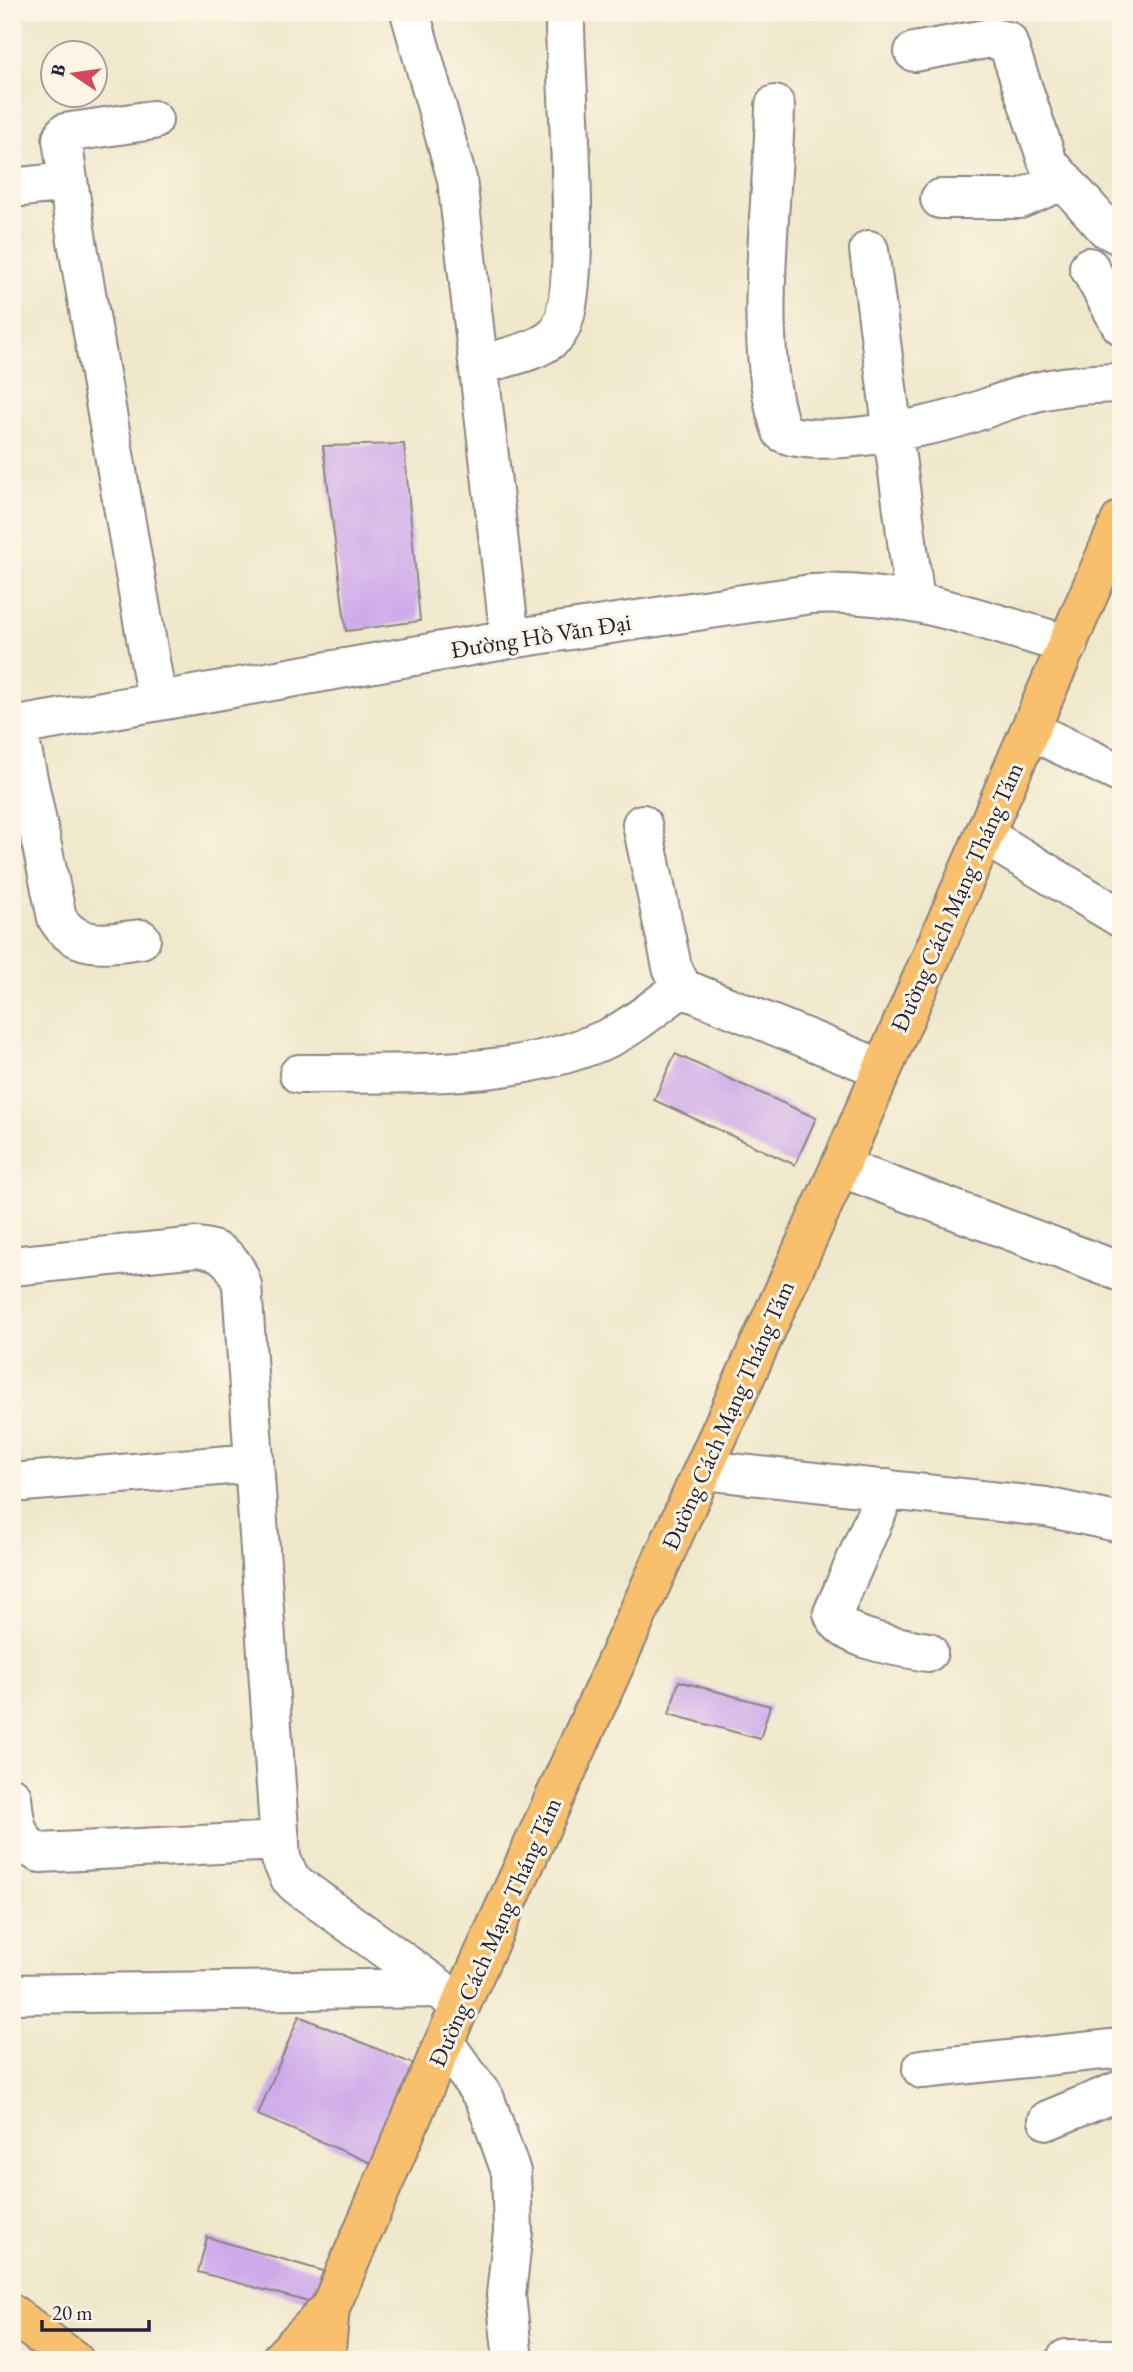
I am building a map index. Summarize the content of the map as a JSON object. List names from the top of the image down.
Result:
{
  "streets": {
    "main road": ["Đường Cách Mạng Tháng Tám"],
    "street": ["Đường Hồ Văn Đại"]
  },
  "crossings": [
    ["Đường Hồ Văn Đại", "Đường Cách Mạng Tháng Tám"]
  ],
  "scale_bar": "20 m",
  "north": "left"
}
